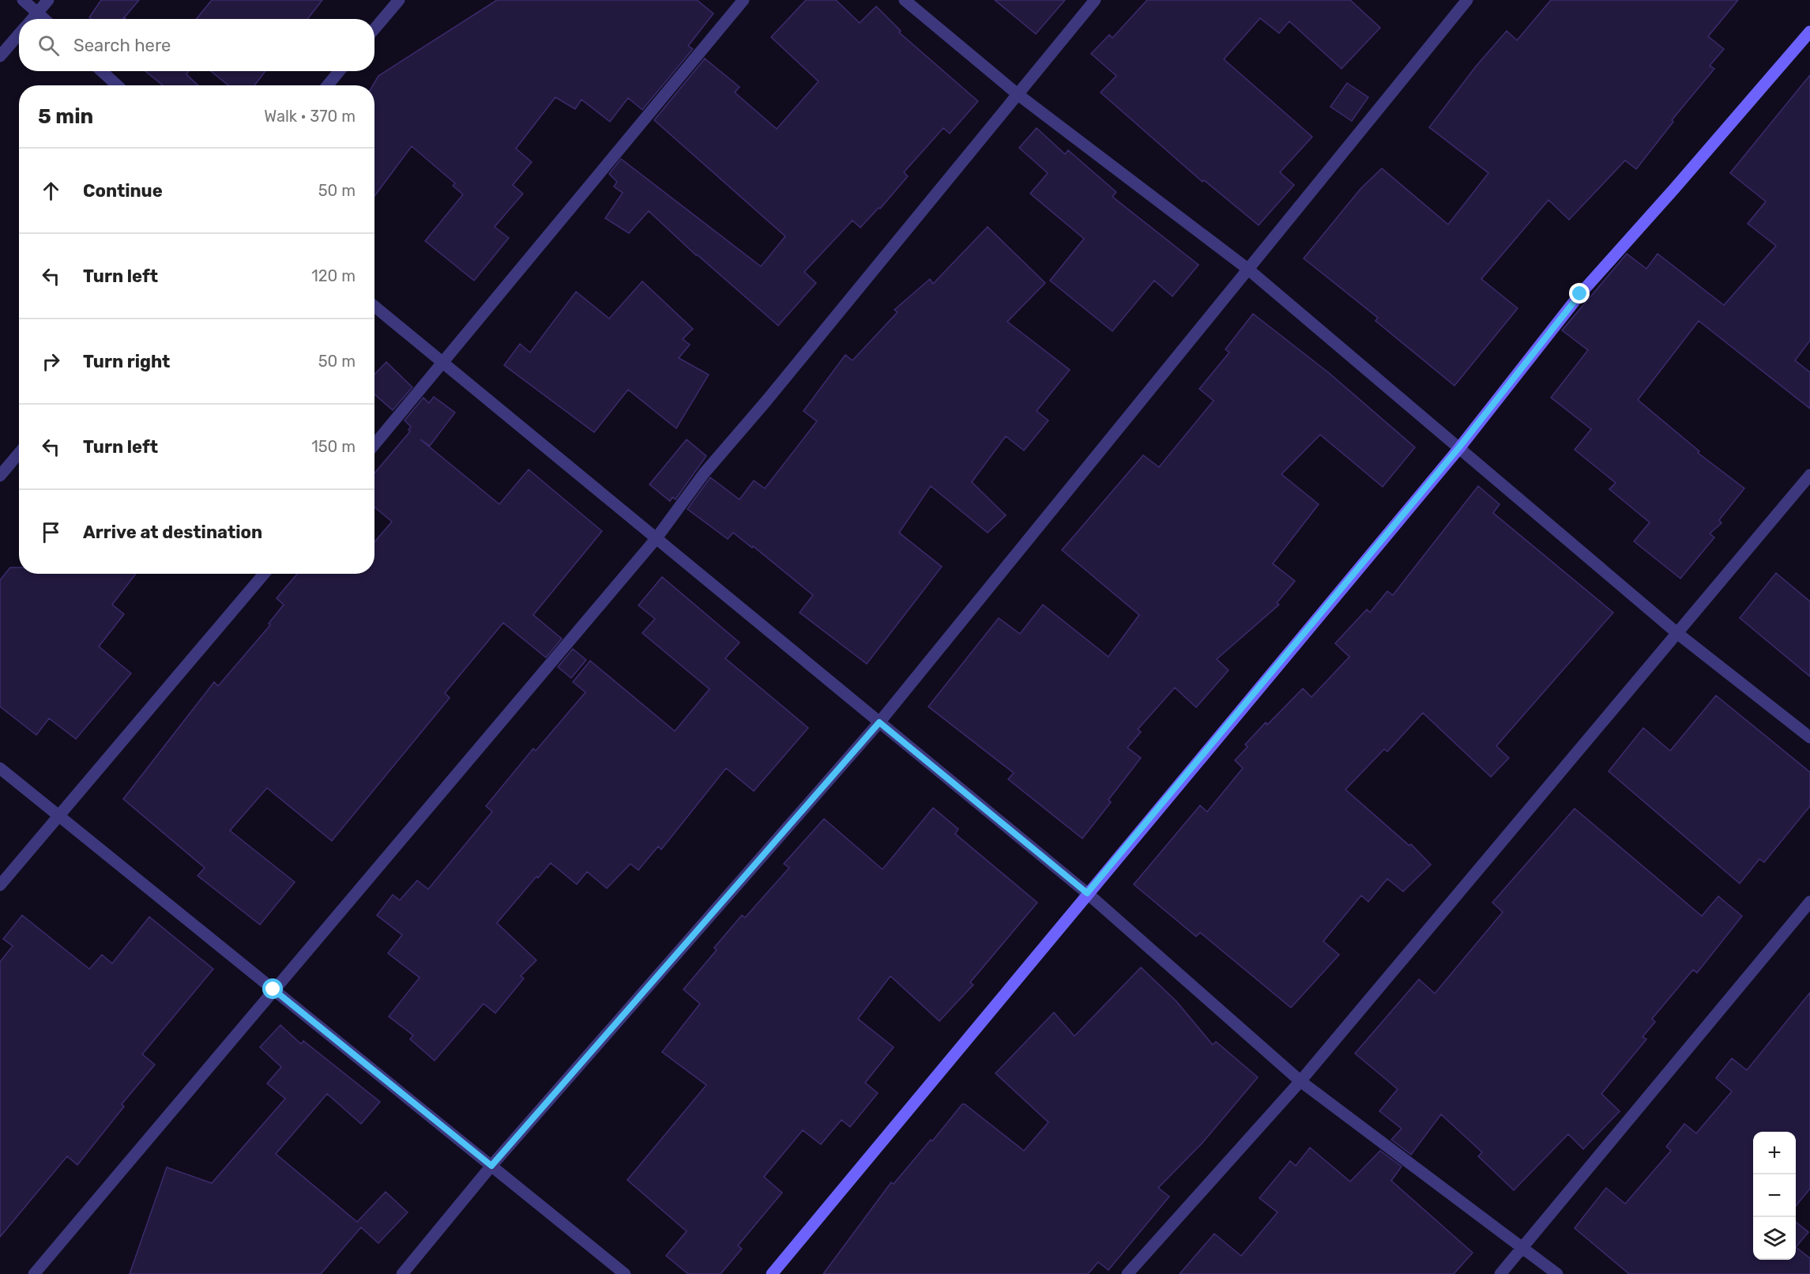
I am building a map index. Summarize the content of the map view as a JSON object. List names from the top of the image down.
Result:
{
  "page": {
    "search": "Search here",
    "heading": ["5 min", "Walk · 370 m"],
    "list": [
      ["Continue", "50 m"],
      ["Turn left", "120 m"],
      ["Turn right", "50 m"],
      ["Turn left", "150 m"],
      "Arrive at destination"
    ],
    "map_buttons": ["+", "−"]
  }
}
